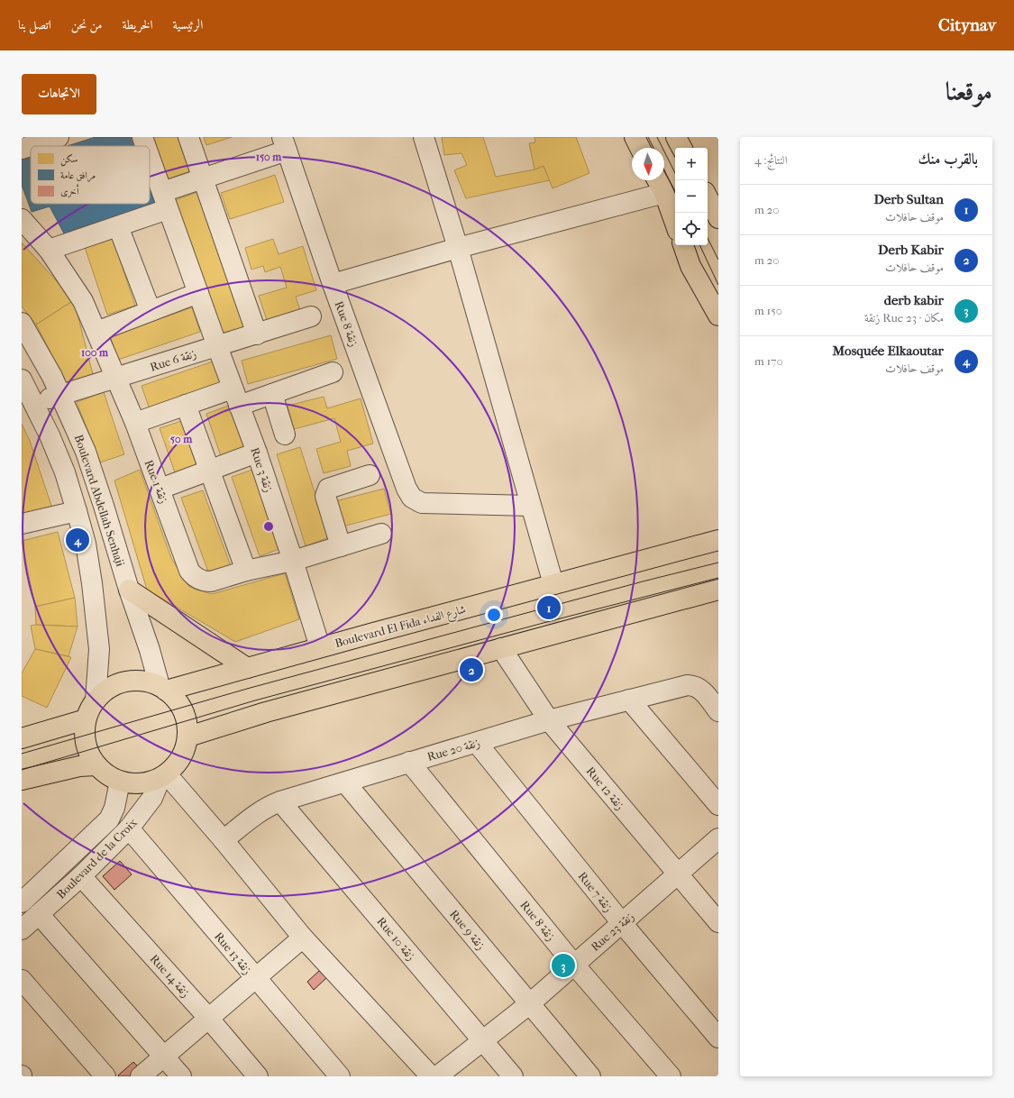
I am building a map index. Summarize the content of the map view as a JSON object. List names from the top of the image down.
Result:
{
  "streets": {
    "main road": ["Boulevard El Fida شارع الفداء"],
    "street": [
      "Rue 8 زنقة",
      "Rue 6 زنقة",
      "Rue 3 زنقة",
      "Rue 1 زنقة",
      "Boulevard Abdellah Senhaji",
      "Rue 20 زنقة",
      "Rue 12 زنقة",
      "Boulevard de la Croix",
      "Rue 7 زنقة",
      "Rue 9 زنقة",
      "Rue 23 زنقة",
      "Rue 10 زنقة",
      "Rue 13 زنقة",
      "Rue 14 زنقة"
    ]
  },
  "crossings": [
    ["Rue 8 زنقة", "Rue 20 زنقة"],
    ["Rue 8 زنقة", "Rue 23 زنقة"],
    ["Rue 6 زنقة", "Rue 3 زنقة"],
    ["Rue 6 زنقة", "Rue 1 زنقة"],
    ["Rue 6 زنقة", "Boulevard Abdellah Senhaji"],
    ["Rue 3 زنقة", "Rue 1 زنقة"],
    ["Rue 3 زنقة", "Boulevard El Fida شارع الفداء"],
    ["Boulevard Abdellah Senhaji", "Boulevard El Fida شارع الفداء"],
    ["Boulevard Abdellah Senhaji", "Boulevard de la Croix"],
    ["Boulevard El Fida شارع الفداء", "Boulevard de la Croix"],
    ["Rue 20 زنقة", "Rue 12 زنقة"],
    ["Rue 20 زنقة", "Rue 7 زنقة"],
    ["Rue 20 زنقة", "Rue 9 زنقة"],
    ["Rue 20 زنقة", "Rue 10 زنقة"],
    ["Rue 12 زنقة", "Rue 23 زنقة"],
    ["Boulevard de la Croix", "Rue 13 زنقة"],
    ["Boulevard de la Croix", "Rue 14 زنقة"],
    ["Rue 7 زنقة", "Rue 23 زنقة"],
    ["Rue 9 زنقة", "Rue 23 زنقة"],
    ["Rue 23 زنقة", "Rue 10 زنقة"]
  ],
  "legend": ["سكن", "مرافق عامة", "أخرى"],
  "north": "bottom",
  "page": {
    "header": "Citynav",
    "nav": [
      "الرئيسية",
      "الخريطة",
      "من نحن",
      "اتصل بنا"
    ],
    "title": "موقعنا",
    "buttons": "الاتجاهات",
    "heading": ["بالقرب منك", "النتائج: 4"],
    "map_buttons": ["+", "−"],
    "list": [
      {
        "mark": "1",
        "name": "Derb Sultan",
        "note": "موقف حافلات",
        "value": "20 m"
      },
      {
        "mark": "2",
        "name": "Derb Kabir",
        "note": "موقف حافلات",
        "value": "20 m"
      },
      {
        "mark": "3",
        "name": "derb kabir",
        "note": "مكان · Rue 23 زنقة",
        "value": "150 m"
      },
      {
        "mark": "4",
        "name": "Mosquée Elkaoutar",
        "note": "موقف حافلات",
        "value": "170 m"
      }
    ],
    "pins": [
      "4",
      "1",
      "2",
      "3"
    ]
  },
  "rings": ["150 m", "100 m", "50 m"]
}
